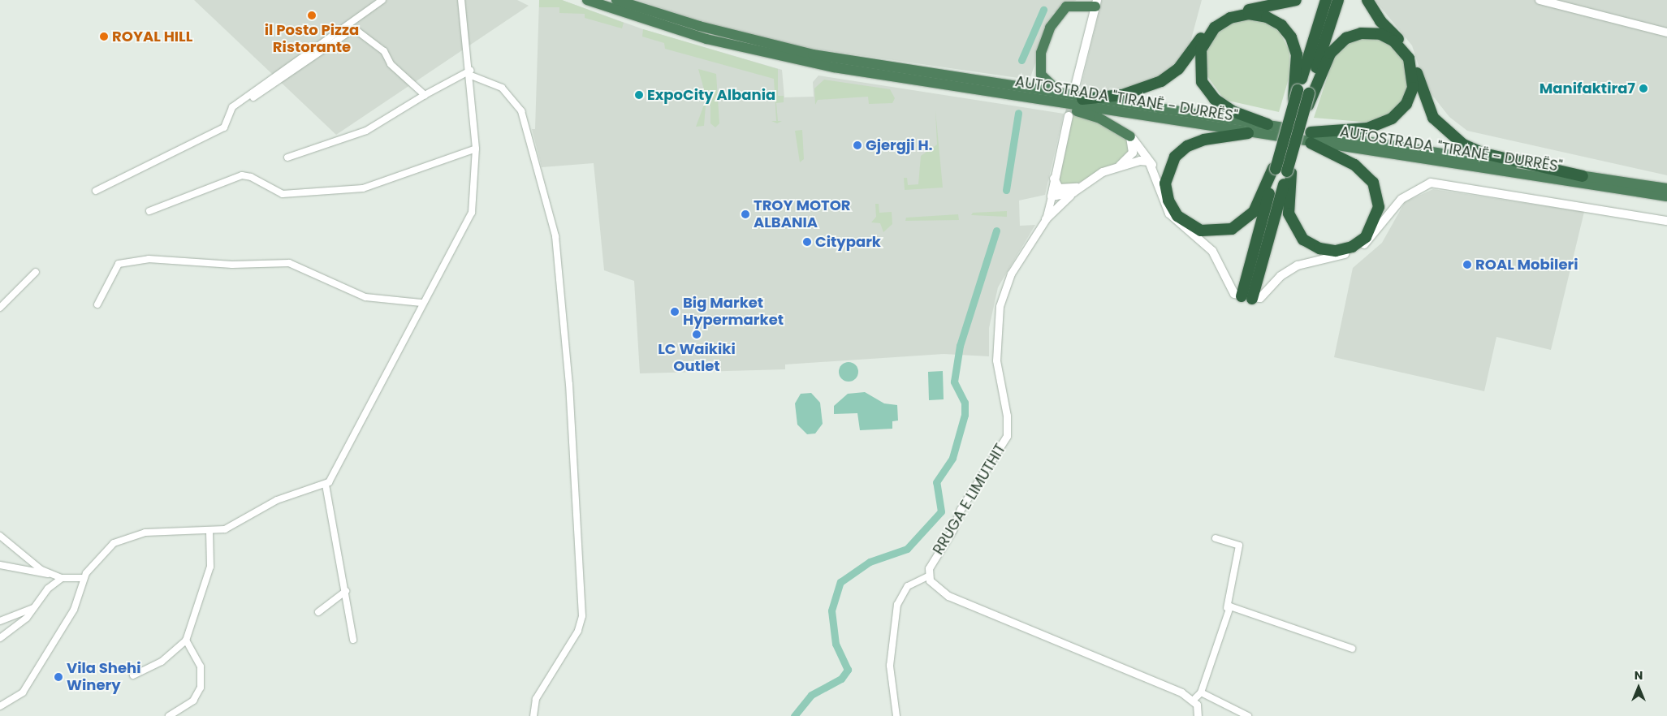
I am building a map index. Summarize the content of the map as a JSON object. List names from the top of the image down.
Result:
{
  "streets": {
    "highway": ["AUTOSTRADA \"TIRANË - DURRËS\""],
    "street": ["RRUGA E LIMUTHIT"]
  },
  "places": [
    "il Posto Pizza Ristorante",
    "ROYAL HILL",
    "Manifaktira7",
    "ExpoCity Albania",
    "Gjergji H.",
    "TROY MOTOR ALBANIA",
    "Citypark",
    "ROAL Mobileri",
    "Big Market Hypermarket",
    "LC Waikiki Outlet",
    "Vila Shehi Winery"
  ],
  "north": "top"
}
